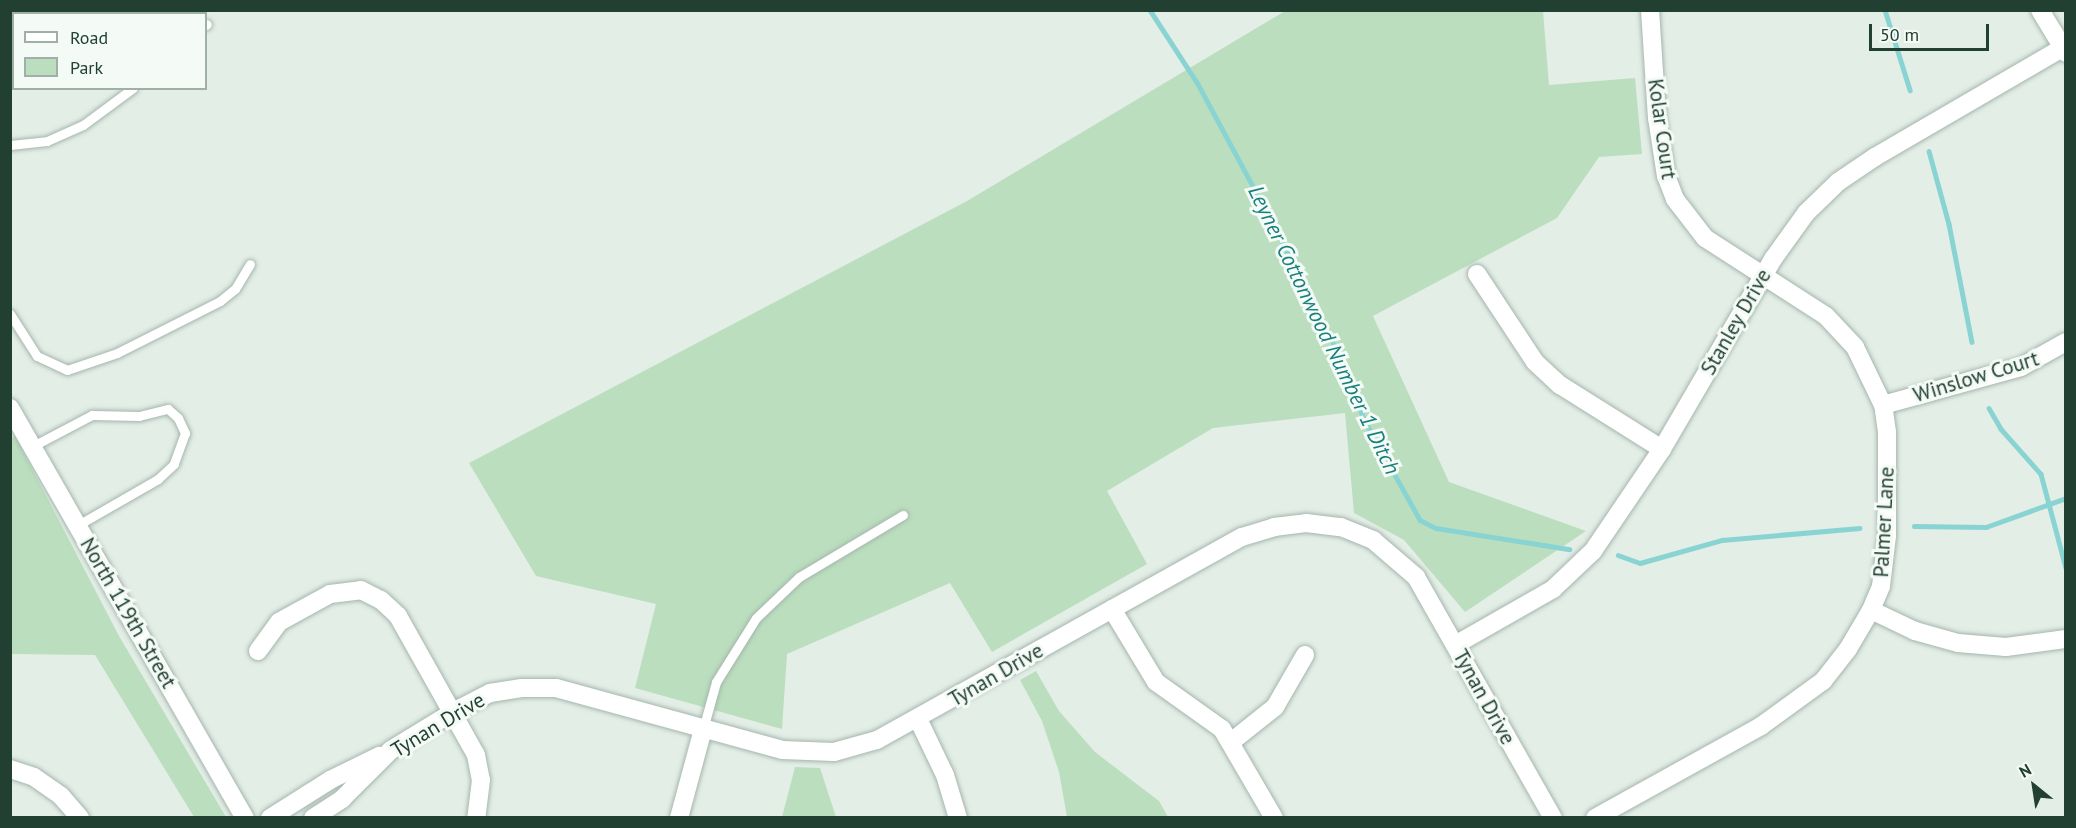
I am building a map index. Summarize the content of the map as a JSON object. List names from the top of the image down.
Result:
{
  "streets": {
    "street": [
      "Kolar Court",
      "Stanley Drive",
      "Winslow Court",
      "Palmer Lane",
      "North 119th Street",
      "Tynan Drive"
    ]
  },
  "crossings": [
    ["Kolar Court", "Stanley Drive"],
    ["Kolar Court", "Palmer Lane"],
    ["Stanley Drive", "Palmer Lane"],
    ["Stanley Drive", "Tynan Drive"],
    ["Winslow Court", "Palmer Lane"]
  ],
  "water": ["Leyner Cottonwood Number 1 Ditch"],
  "legend": ["Road", "Park"],
  "scale_bar": "50 m",
  "north": "top left"
}
